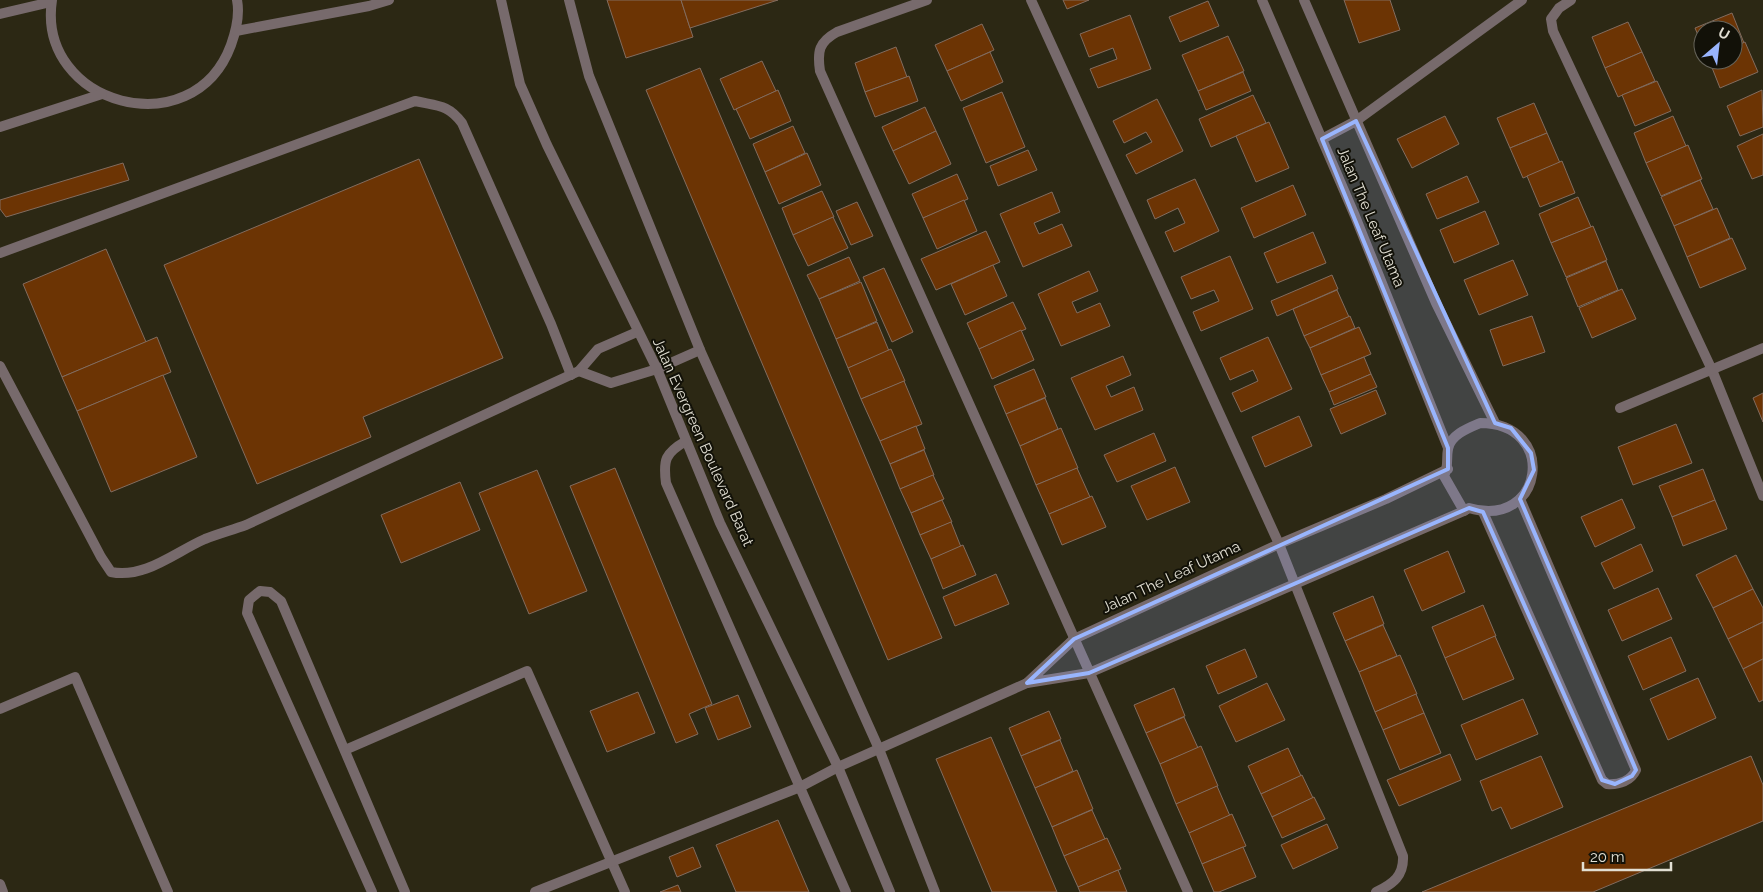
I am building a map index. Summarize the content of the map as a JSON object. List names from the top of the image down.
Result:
{
  "streets": {
    "street": ["Jalan The Leaf Utama", "Jalan Evergreen Boulevard Barat"]
  },
  "crossings": [
    ["Jalan The Leaf Utama", "Jalan Evergreen Boulevard Barat"]
  ],
  "scale_bar": "20 m",
  "north": "top right"
}
